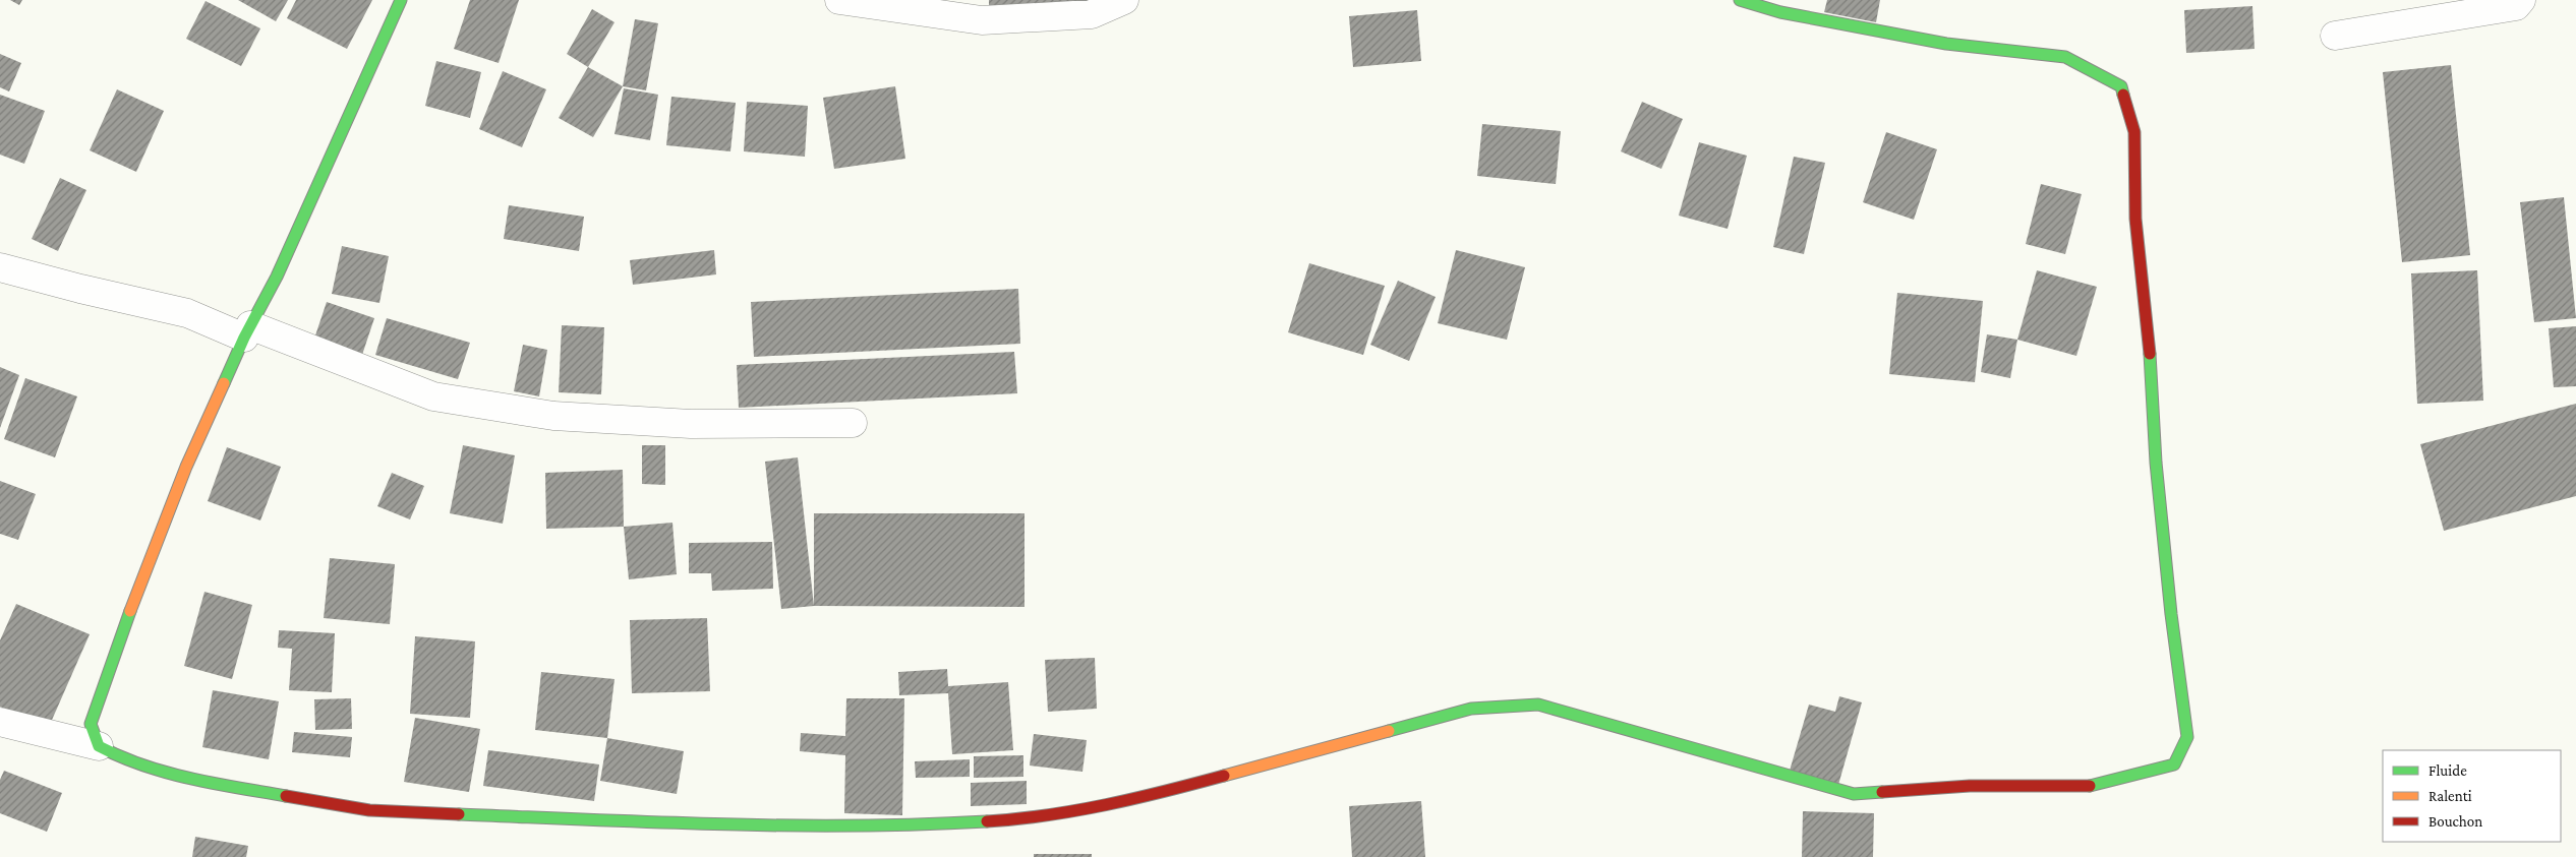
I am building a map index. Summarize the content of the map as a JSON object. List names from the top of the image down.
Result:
{
  "legend": ["Fluide", "Ralenti", "Bouchon"]
}
